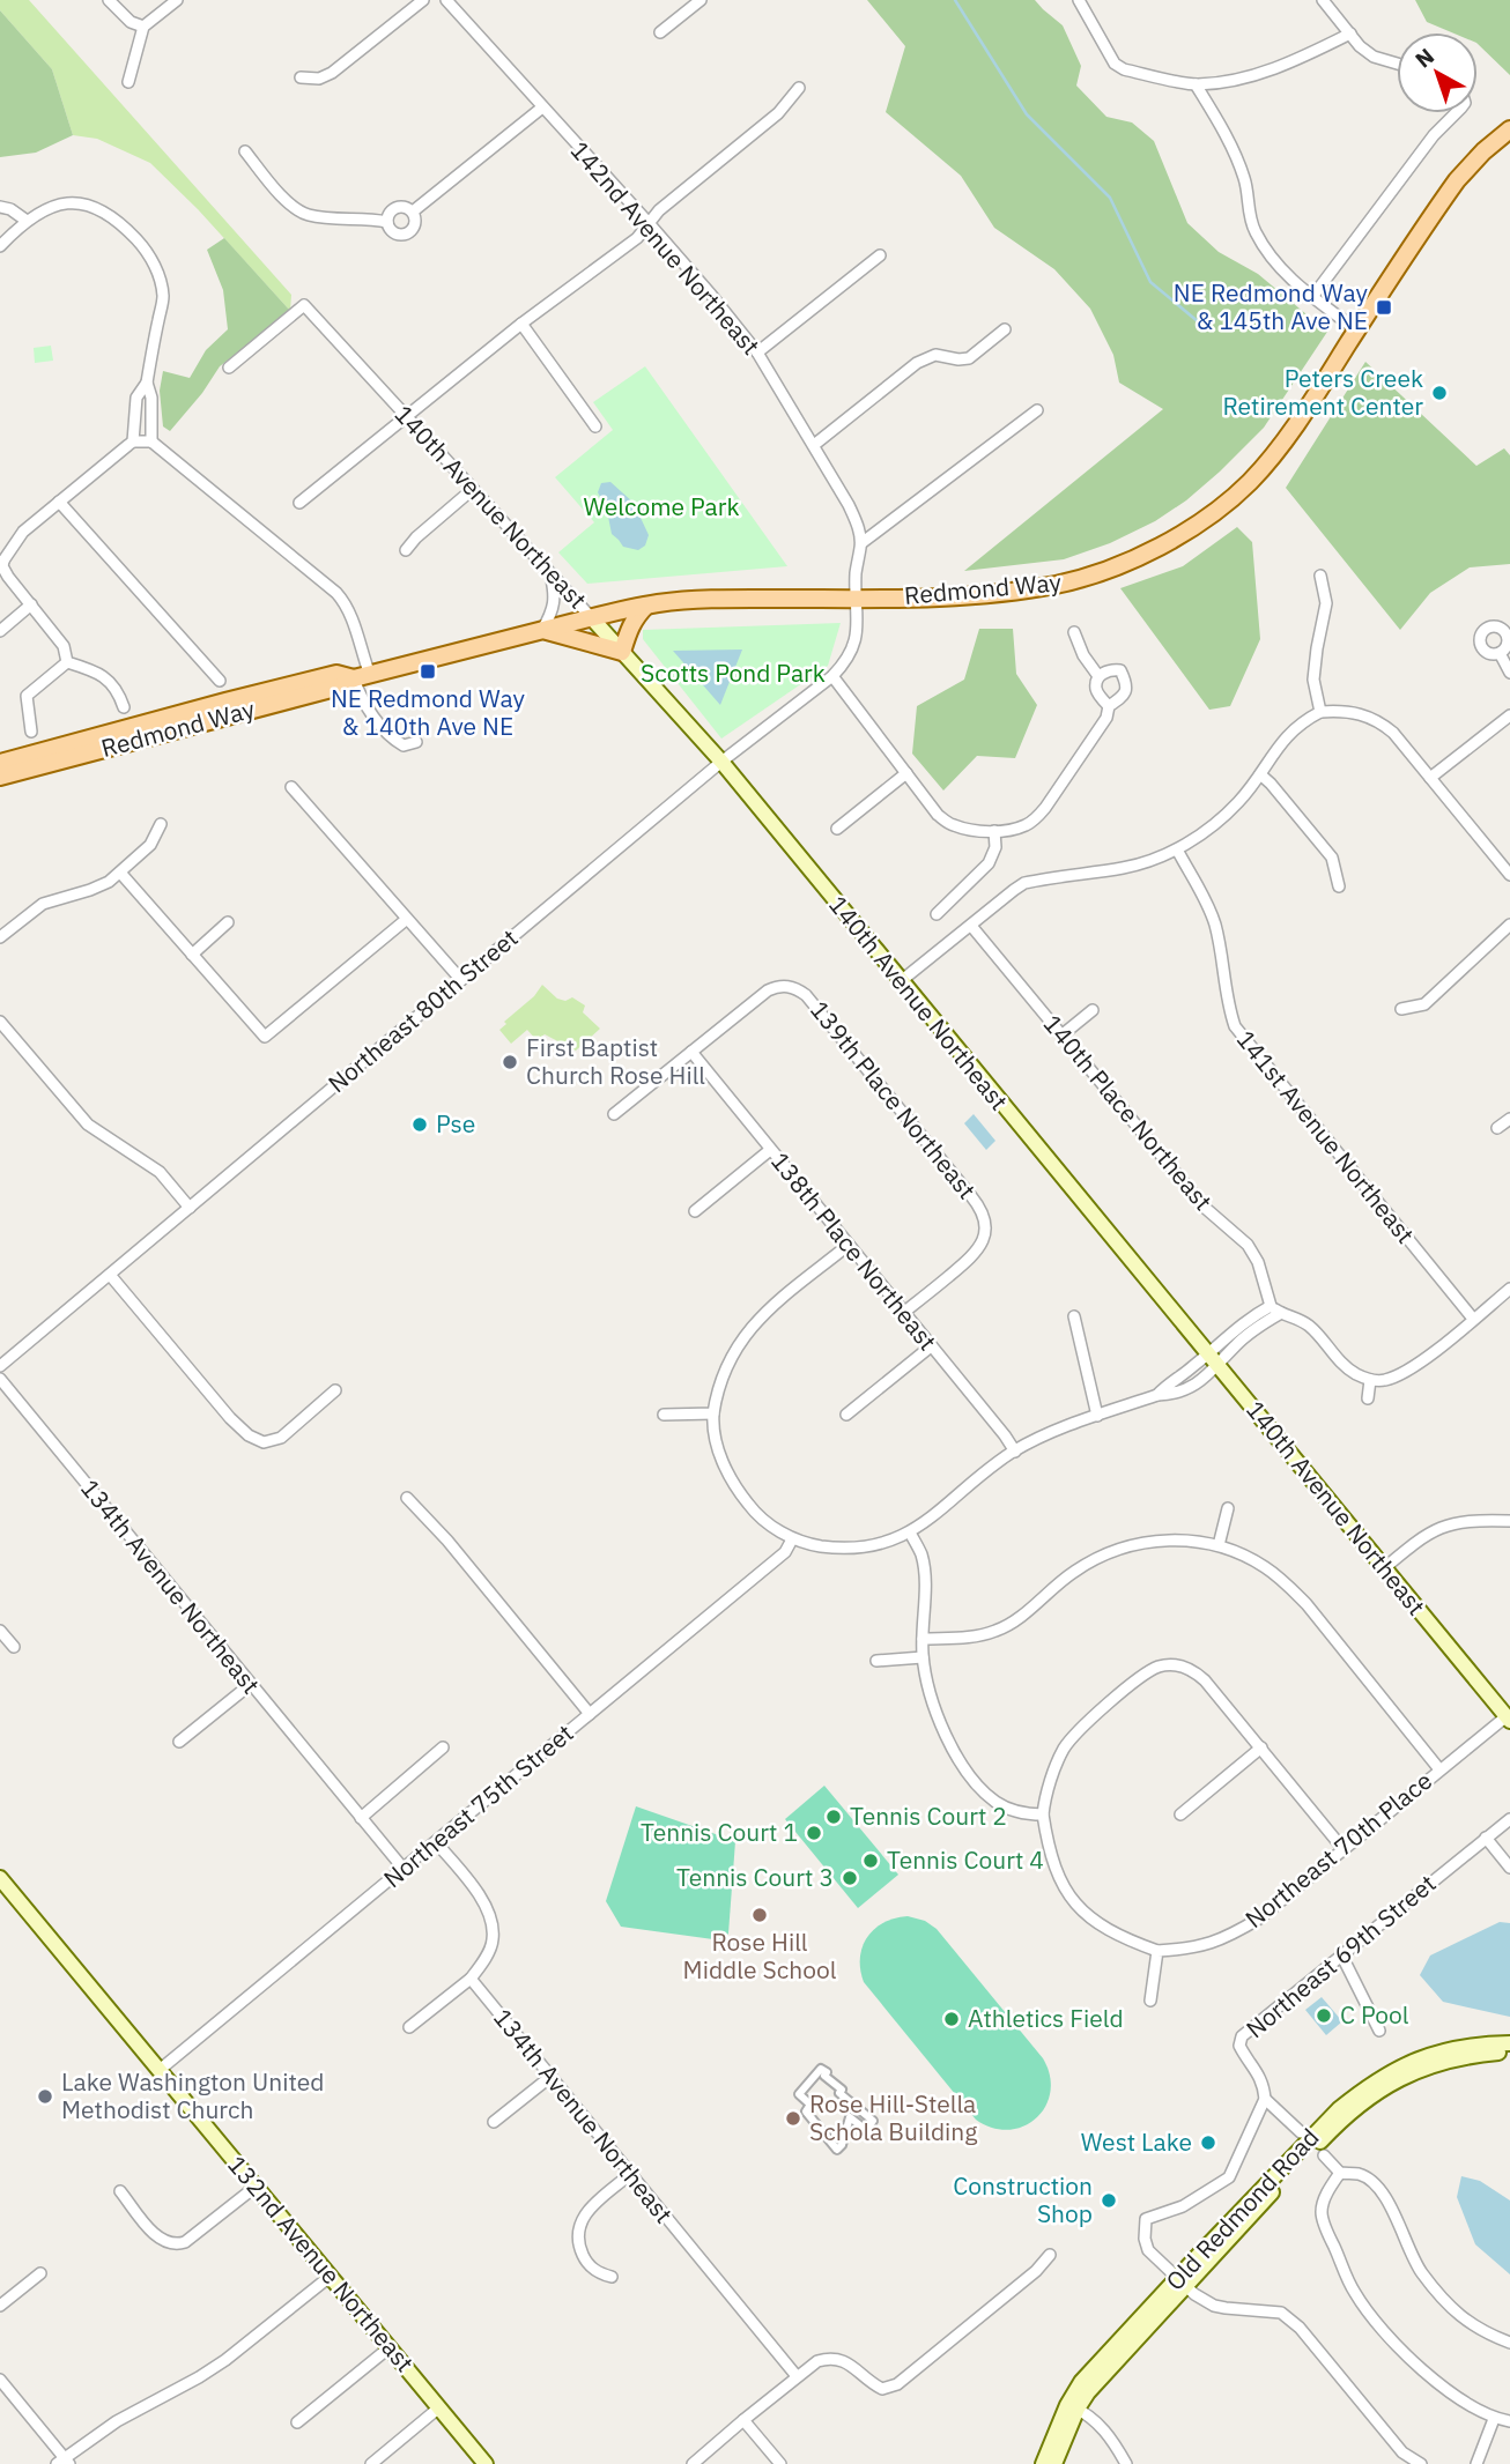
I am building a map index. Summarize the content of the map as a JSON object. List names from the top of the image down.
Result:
{
  "streets": {
    "main road": [
      "140th Avenue Northeast",
      "Redmond Way",
      "Old Redmond Road",
      "132nd Avenue Northeast"
    ],
    "street": [
      "142nd Avenue Northeast",
      "Northeast 80th Street",
      "139th Place Northeast",
      "140th Place Northeast",
      "141st Avenue Northeast",
      "138th Place Northeast",
      "134th Avenue Northeast",
      "Northeast 75th Street",
      "Northeast 70th Place",
      "Northeast 69th Street"
    ]
  },
  "crossings": [
    ["142nd Avenue Northeast", "Redmond Way"],
    ["142nd Avenue Northeast", "Northeast 80th Street"],
    ["140th Avenue Northeast", "Redmond Way"],
    ["140th Avenue Northeast", "Northeast 80th Street"],
    ["140th Avenue Northeast", "Northeast 70th Place"],
    ["139th Place Northeast", "138th Place Northeast"],
    ["139th Place Northeast", "Northeast 75th Street"],
    ["138th Place Northeast", "Northeast 75th Street"],
    ["134th Avenue Northeast", "Northeast 75th Street"],
    ["Northeast 75th Street", "132nd Avenue Northeast"]
  ],
  "parks": ["Welcome Park", "Scotts Pond Park"],
  "places": {
    "transit": ["NE Redmond Way & 145th Ave NE", "NE Redmond Way & 140th Ave NE"],
    "other": [
      "Peters Creek Retirement Center",
      "First Baptist Church Rose Hill",
      "Pse",
      "Tennis Court 2",
      "Tennis Court 1",
      "Tennis Court 4",
      "Tennis Court 3",
      "Rose Hill Middle School",
      "C Pool",
      "Athletics Field",
      "Lake Washington United Methodist Church",
      "Rose Hill-Stella Schola Building",
      "West Lake",
      "Construction Shop"
    ]
  },
  "north": "top left"
}
